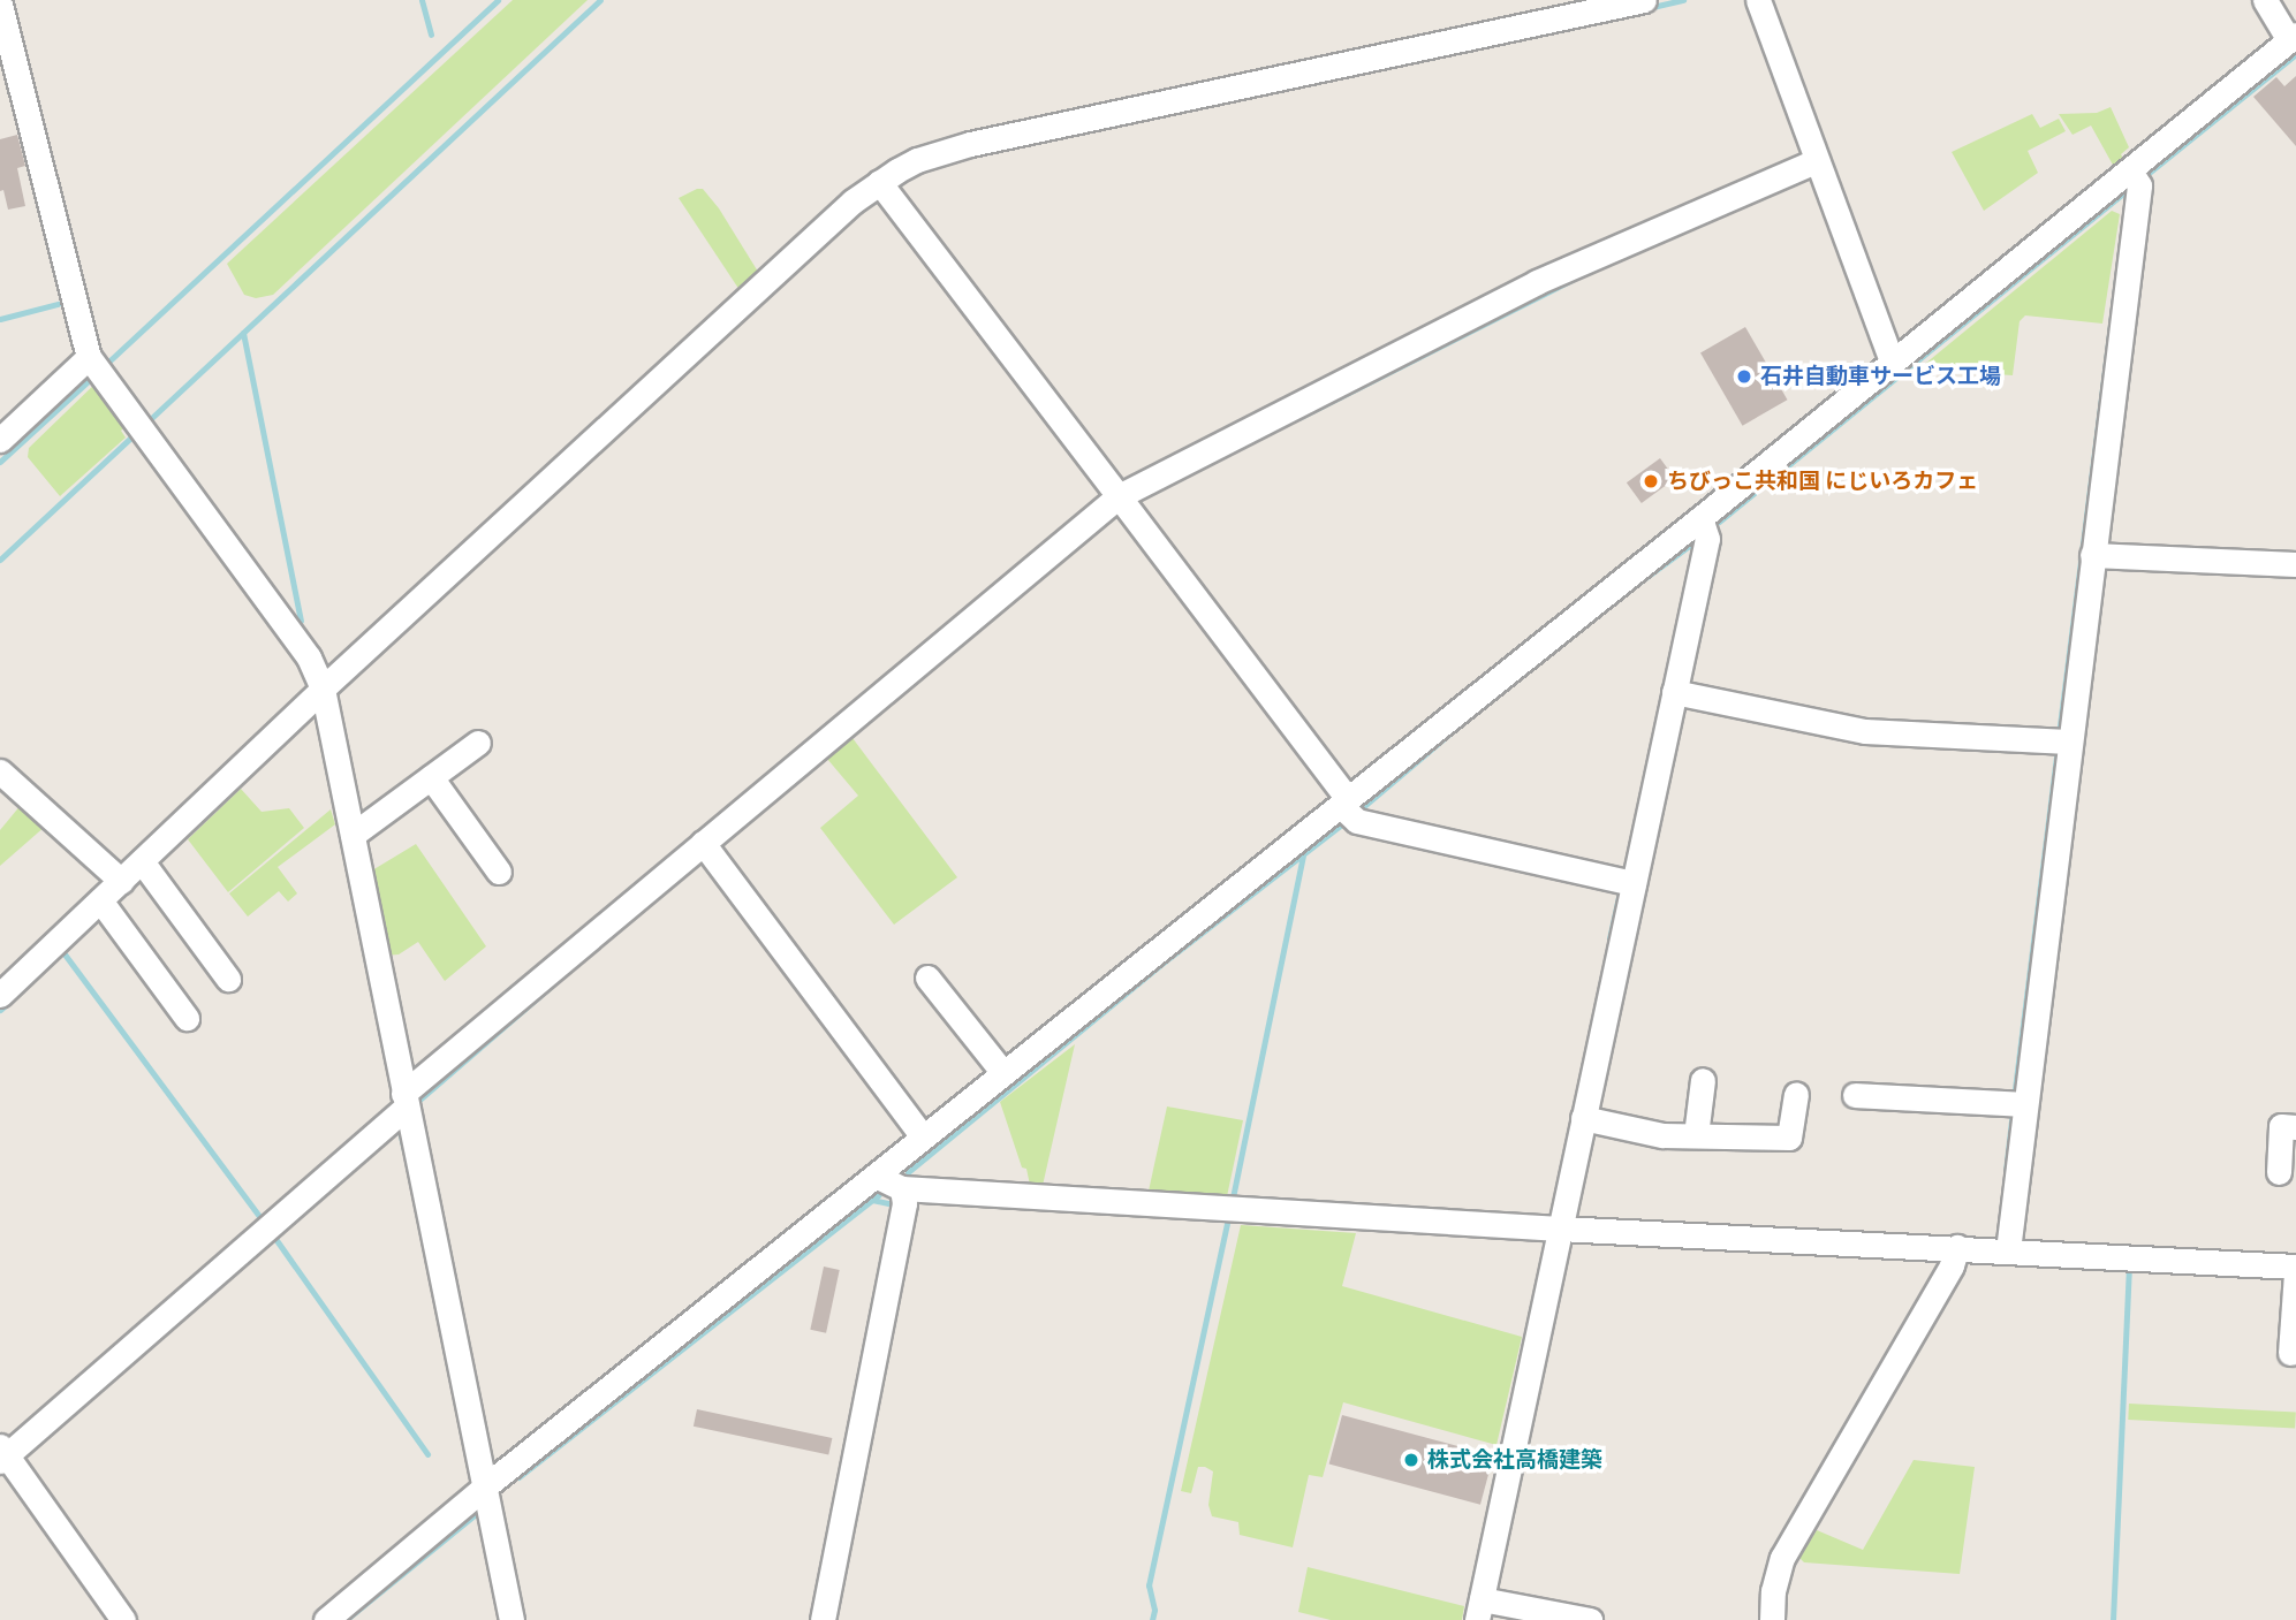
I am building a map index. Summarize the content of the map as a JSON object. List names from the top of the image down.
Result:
{
  "places": ["石井自動車サービス工場", "ちびっこ共和国 にじいろカフェ", "株式会社高橋建築"]
}
